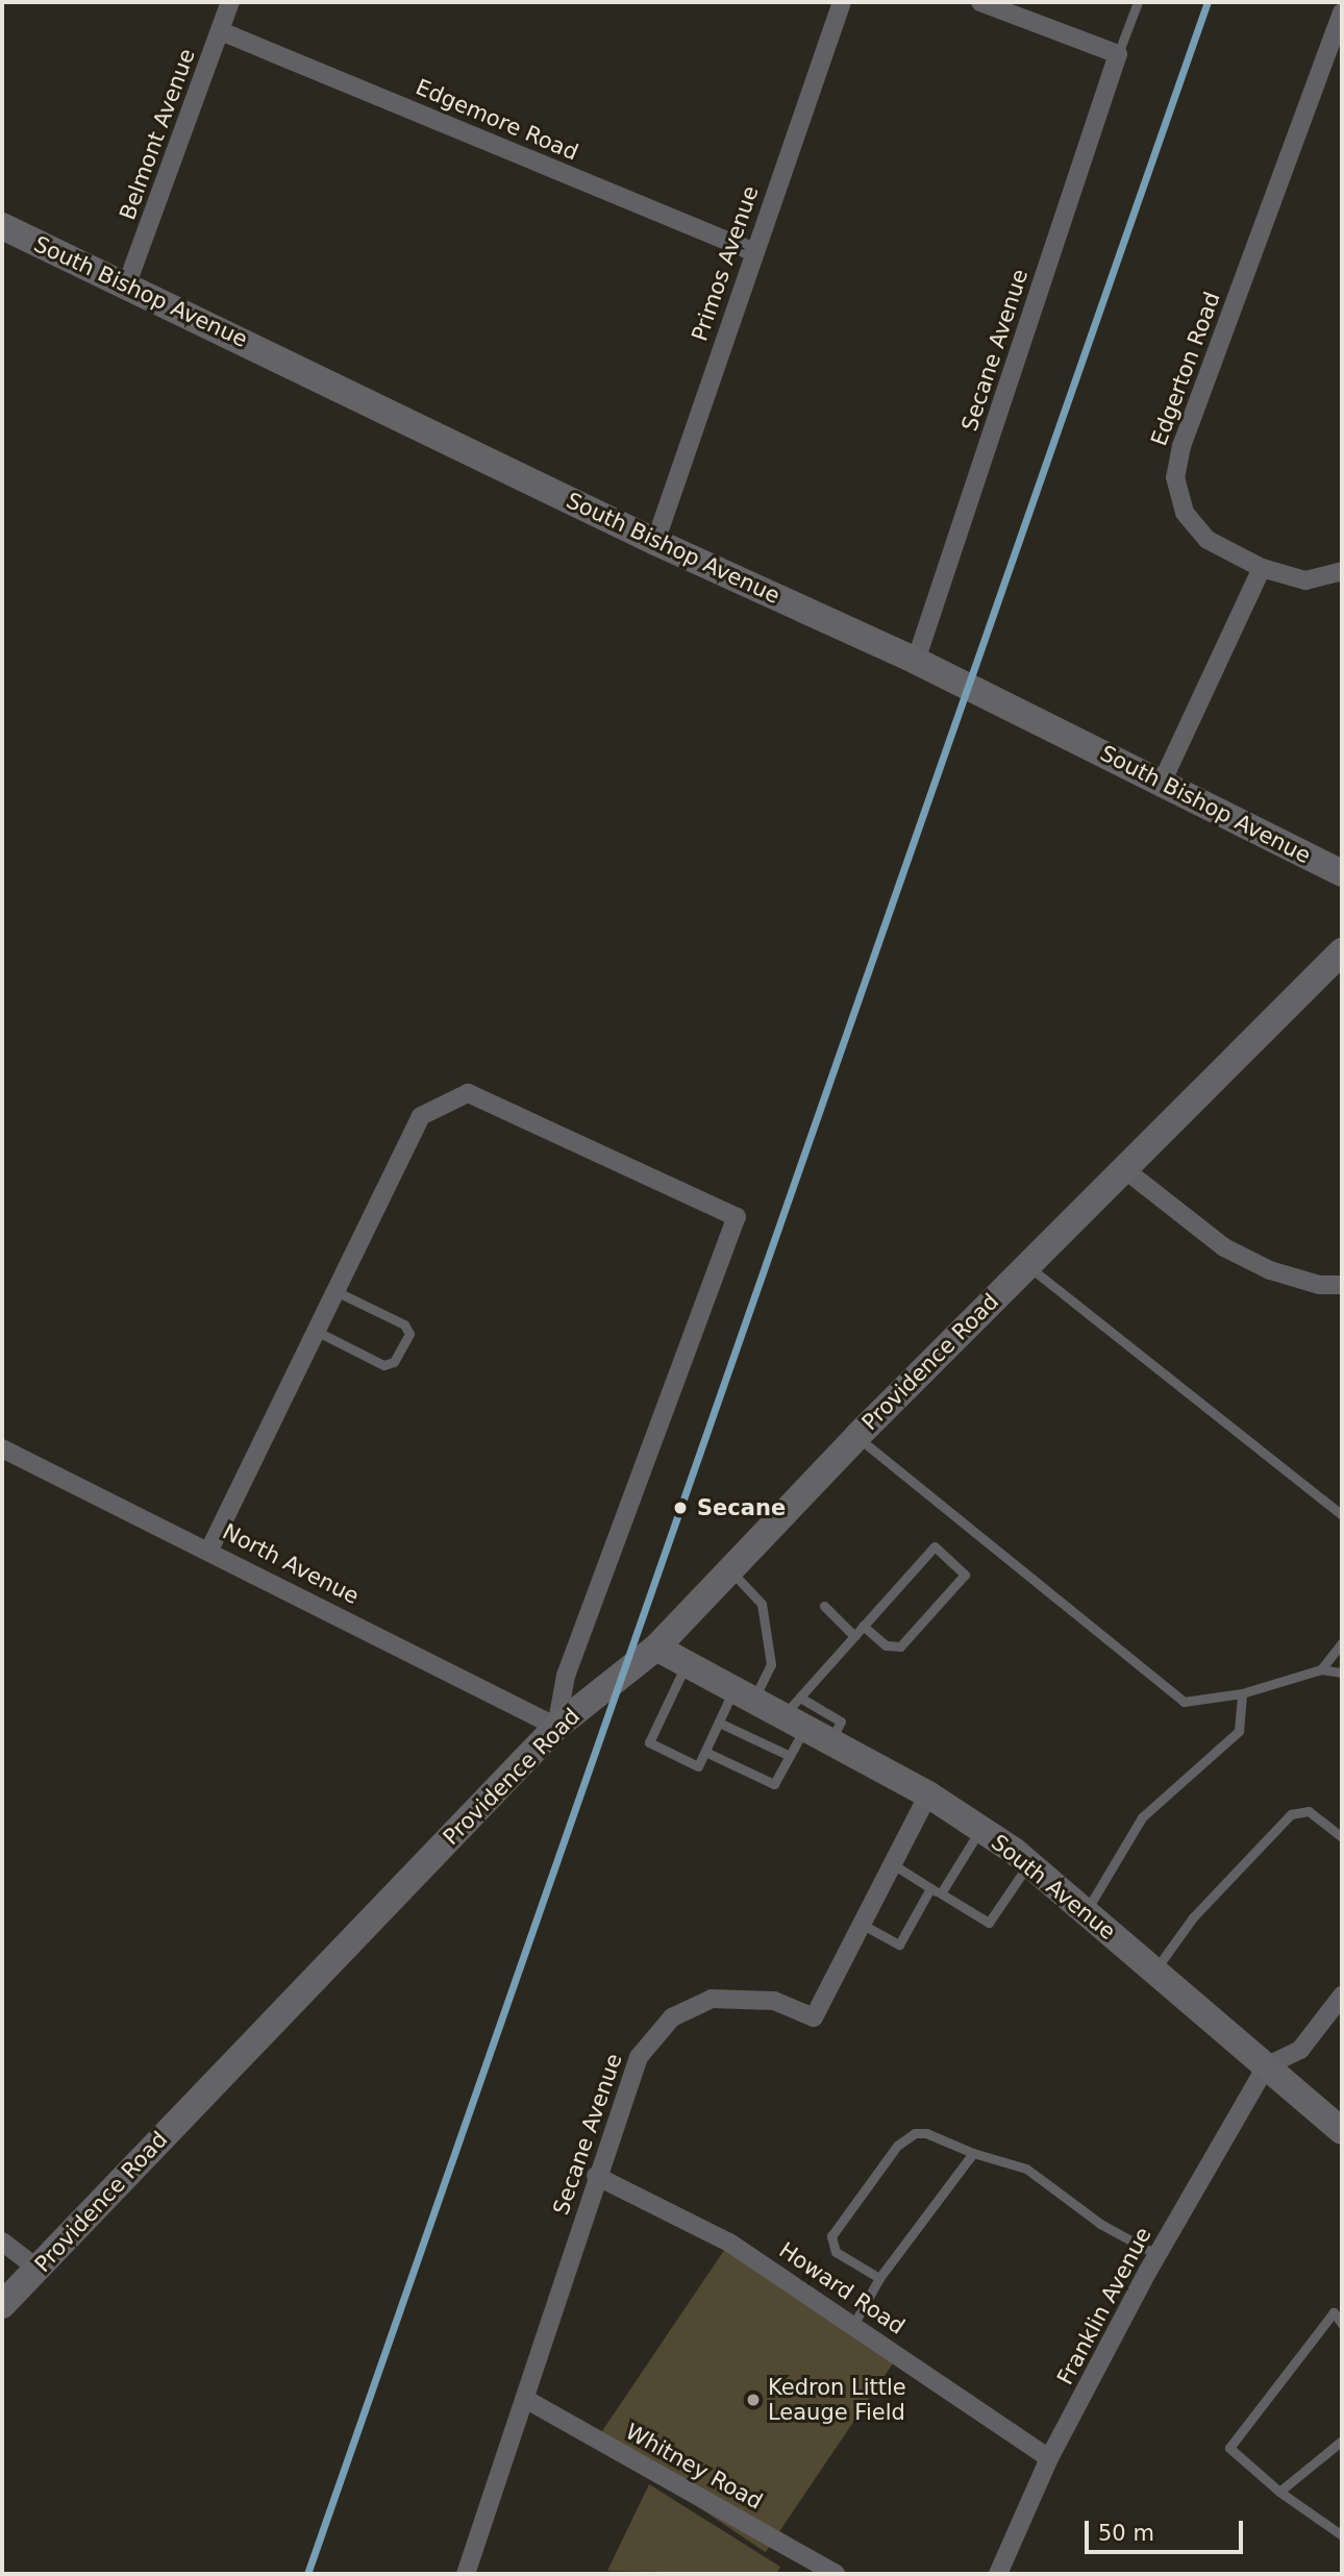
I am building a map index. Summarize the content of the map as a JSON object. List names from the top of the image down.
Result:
{
  "streets": {
    "street": [
      "Edgemore Road",
      "Belmont Avenue",
      "Primos Avenue",
      "South Bishop Avenue",
      "Secane Avenue",
      "Edgerton Road",
      "Providence Road",
      "North Avenue",
      "South Avenue",
      "Howard Road",
      "Franklin Avenue",
      "Whitney Road"
    ]
  },
  "crossings": [
    ["Edgemore Road", "Belmont Avenue"],
    ["Edgemore Road", "Primos Avenue"],
    ["Belmont Avenue", "South Bishop Avenue"],
    ["Primos Avenue", "South Bishop Avenue"],
    ["South Bishop Avenue", "Secane Avenue"],
    ["Secane Avenue", "South Avenue"],
    ["Secane Avenue", "Howard Road"],
    ["Secane Avenue", "Whitney Road"],
    ["Providence Road", "North Avenue"],
    ["Providence Road", "South Avenue"],
    ["South Avenue", "Franklin Avenue"],
    ["Howard Road", "Franklin Avenue"]
  ],
  "places": ["Secane", "Kedron Little Leauge Field"],
  "scale_bar": "50 m"
}
